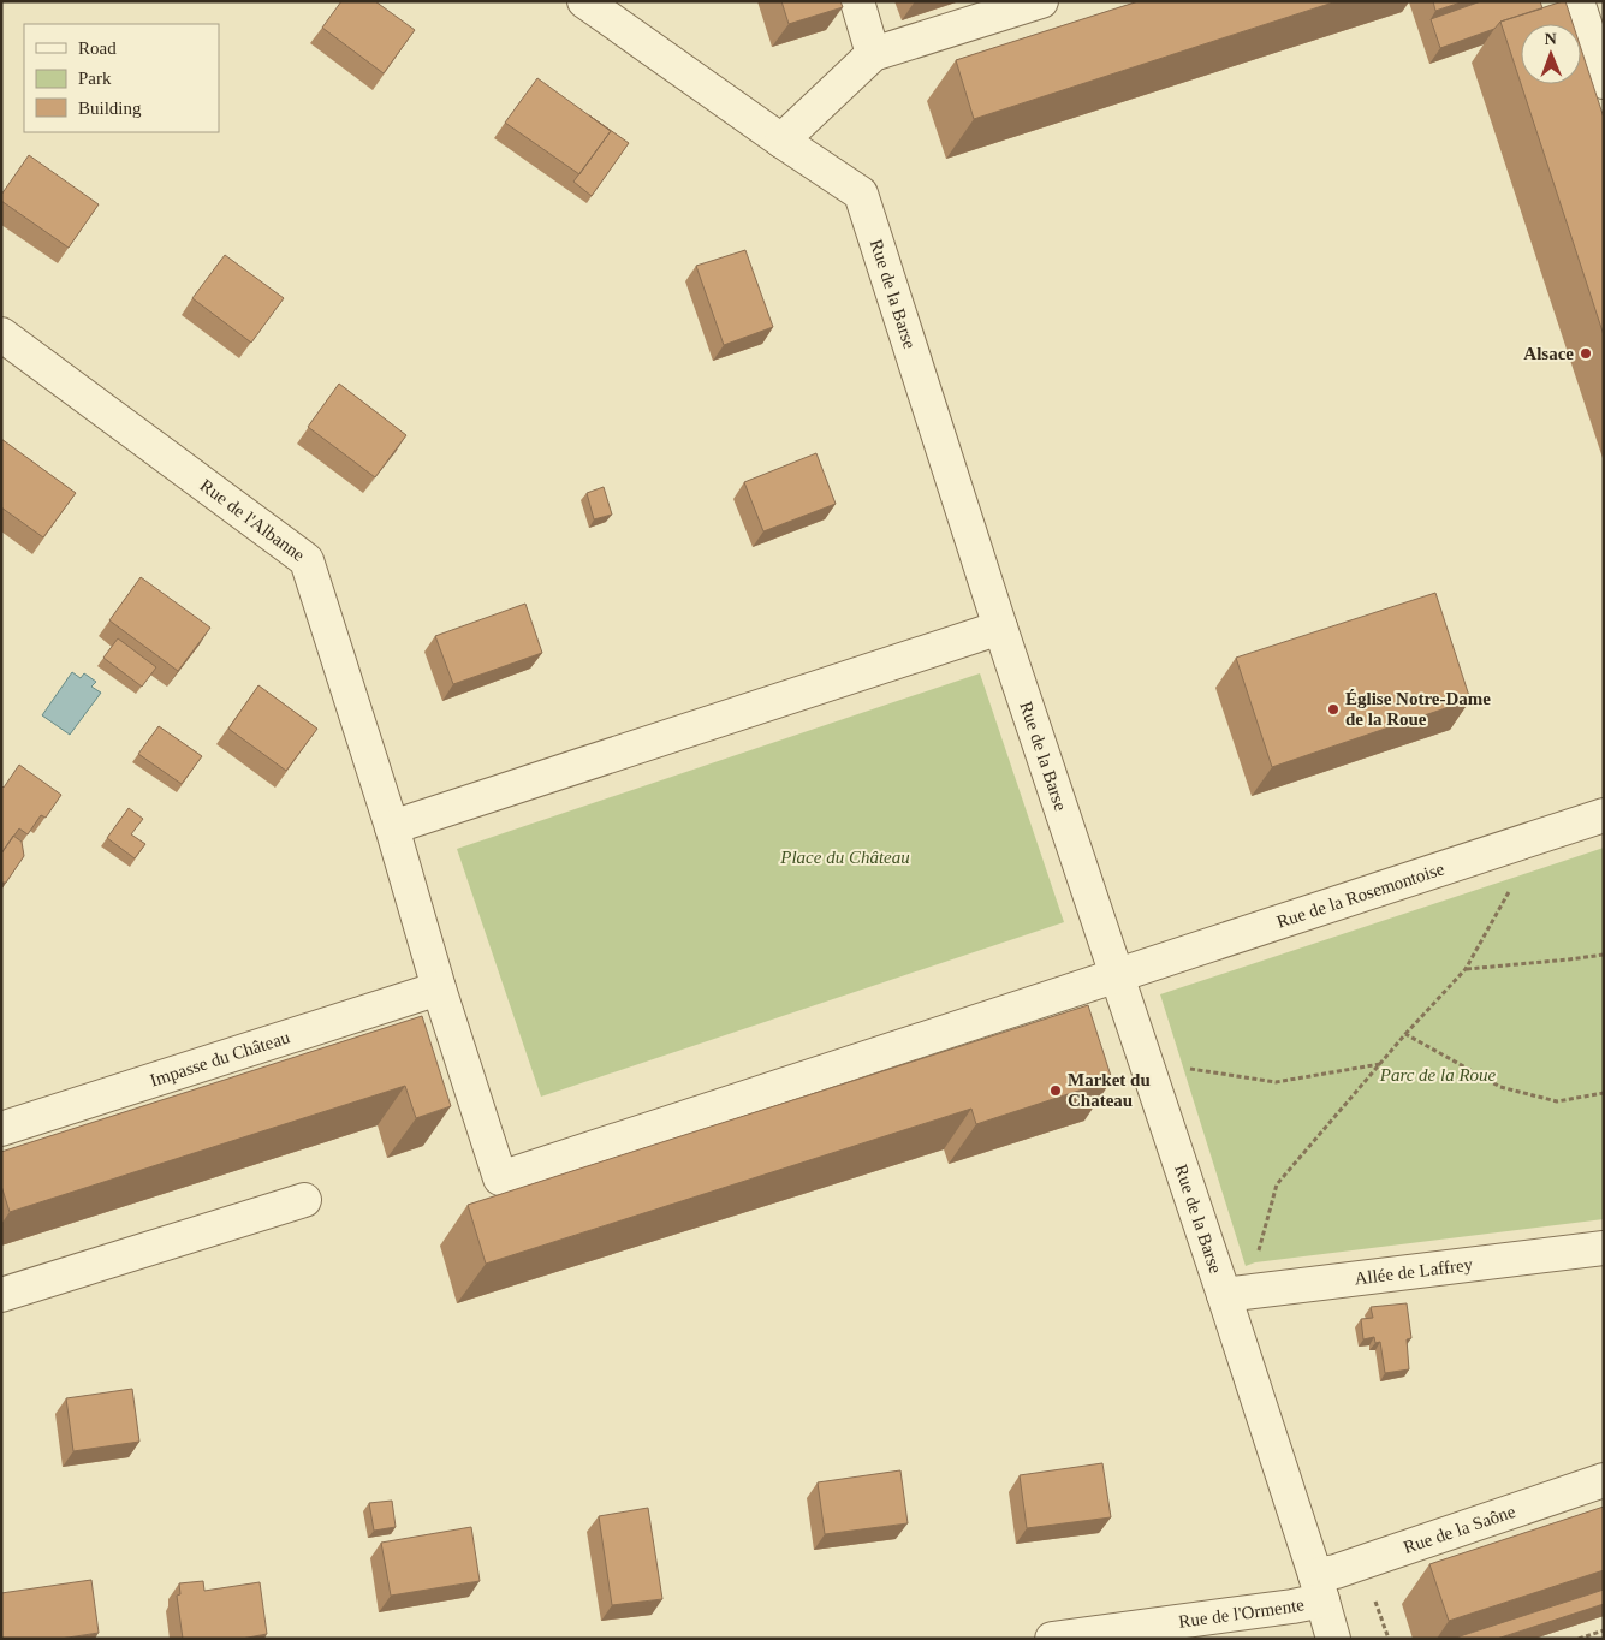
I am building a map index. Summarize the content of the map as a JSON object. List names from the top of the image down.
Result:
{
  "streets": {
    "street": [
      "Rue de la Barse",
      "Rue de l'Albanne",
      "Rue de la Rosemontoise",
      "Impasse du Château",
      "Allée de Laffrey",
      "Rue de la Saône",
      "Rue de l'Ormente"
    ]
  },
  "crossings": [
    ["Rue de la Barse", "Rue de la Rosemontoise"],
    ["Rue de la Barse", "Allée de Laffrey"],
    ["Rue de la Barse", "Rue de la Saône"],
    ["Rue de la Barse", "Rue de l'Ormente"],
    ["Rue de la Saône", "Rue de l'Ormente"]
  ],
  "parks": ["Place du Château", "Parc de la Roue"],
  "places": ["Alsace", "Église Notre-Dame de la Roue", "Market du Chateau"],
  "legend": ["Road", "Park", "Building"],
  "north": "top"
}
